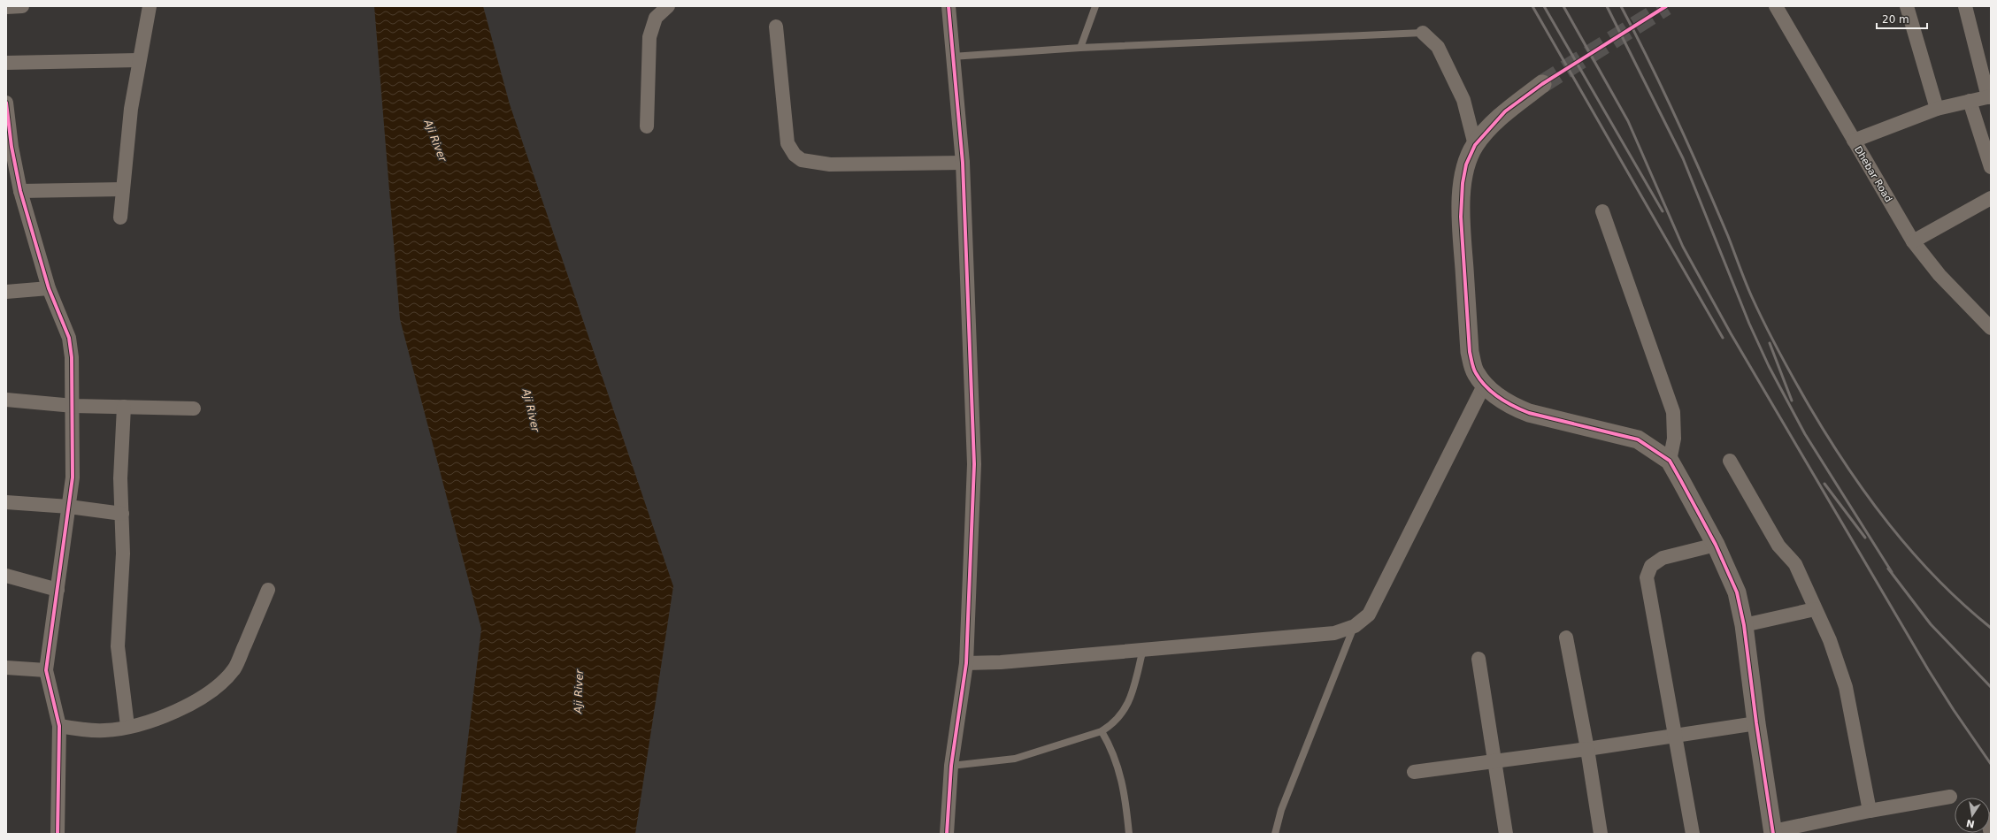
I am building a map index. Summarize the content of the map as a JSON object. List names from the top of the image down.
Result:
{
  "streets": {
    "street": ["Dhebar Road"]
  },
  "water": ["Aji River"],
  "scale_bar": "20 m",
  "north": "bottom"
}
